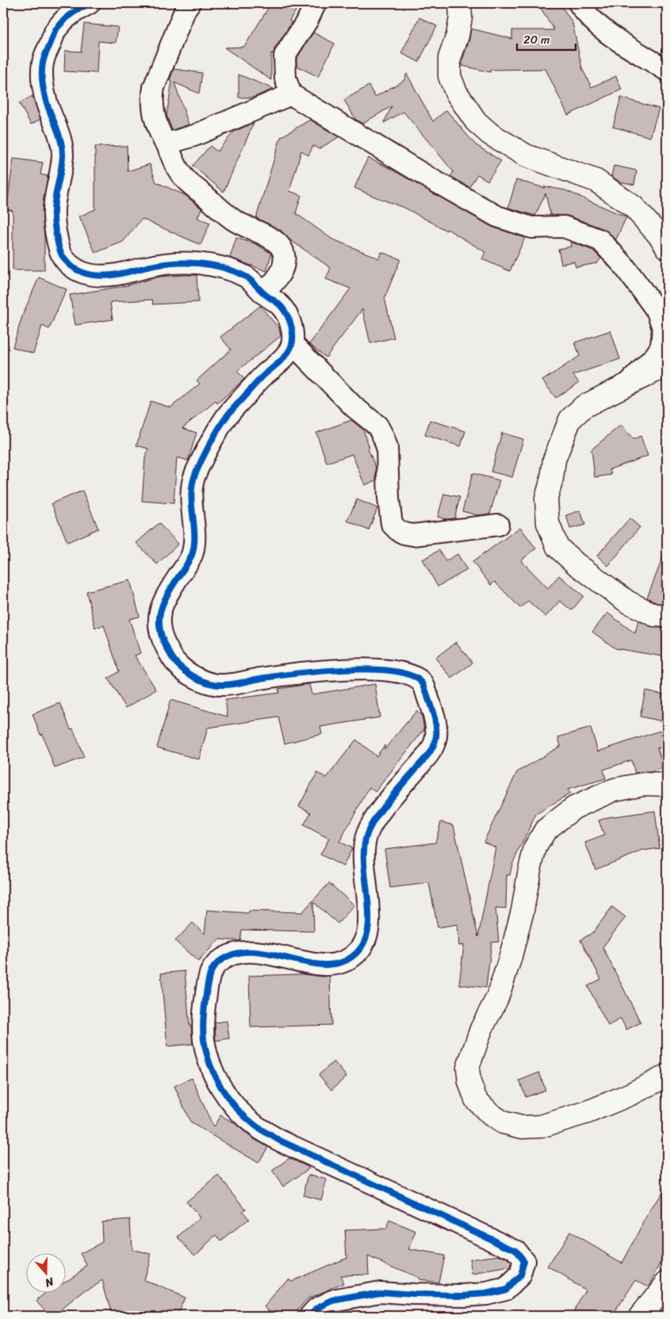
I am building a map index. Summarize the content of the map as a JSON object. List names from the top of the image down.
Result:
{
  "scale_bar": "20 m",
  "north": "bottom"
}
